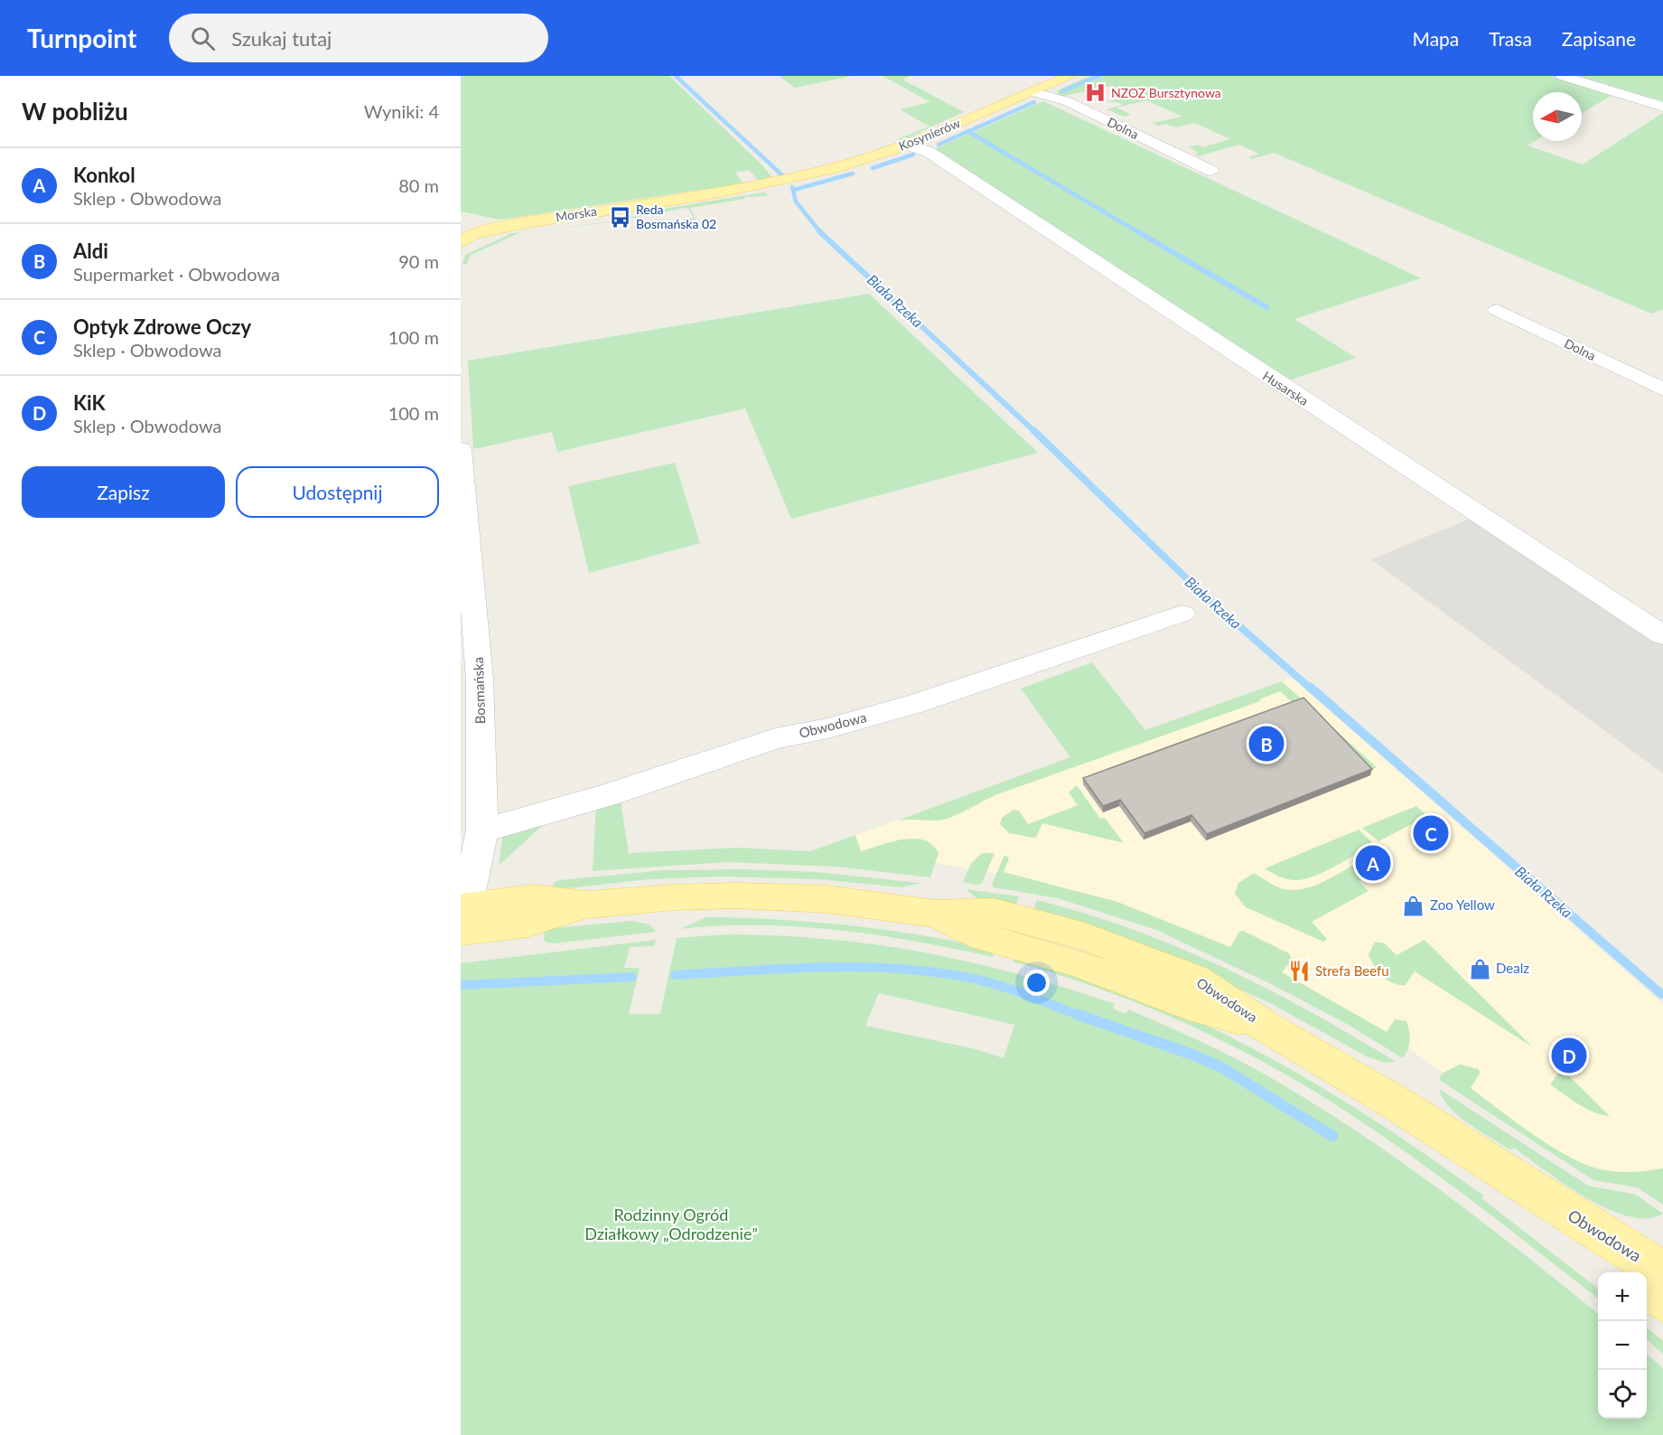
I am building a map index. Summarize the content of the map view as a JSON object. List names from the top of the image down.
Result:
{
  "streets": {
    "main road": ["Kosynierów", "Morska", "Obwodowa"],
    "street": ["Dolna", "Husarska", "Bosmańska"]
  },
  "crossings": [
    ["Dolna", "Kosynierów"],
    ["Kosynierów", "Morska"],
    ["Kosynierów", "Husarska"],
    ["Bosmańska", "Obwodowa"]
  ],
  "water": ["Biała Rzeka"],
  "parks": ["Rodzinny Ogród Działkowy „Odrodzenie”"],
  "places": {
    "hospital": ["NZOZ Bursztynowa"],
    "bus stop": ["Reda Bosmańska 02"],
    "shop": ["Zoo Yellow", "Dealz"],
    "restaurant": ["Strefa Beefu"]
  },
  "north": "left",
  "page": {
    "header": "Turnpoint",
    "search": "Szukaj tutaj",
    "nav": ["Mapa", "Trasa", "Zapisane"],
    "heading": ["W pobliżu", "Wyniki: 4"],
    "list": [
      {
        "mark": "A",
        "name": "Konkol",
        "note": "Sklep · Obwodowa",
        "value": "80 m"
      },
      {
        "mark": "B",
        "name": "Aldi",
        "note": "Supermarket · Obwodowa",
        "value": "90 m"
      },
      {
        "mark": "C",
        "name": "Optyk Zdrowe Oczy",
        "note": "Sklep · Obwodowa",
        "value": "100 m"
      },
      {
        "mark": "D",
        "name": "KiK",
        "note": "Sklep · Obwodowa",
        "value": "100 m"
      }
    ],
    "buttons": ["Zapisz", "Udostępnij"],
    "pins": [
      "B",
      "C",
      "A",
      "D"
    ],
    "map_buttons": ["+", "−"]
  }
}
